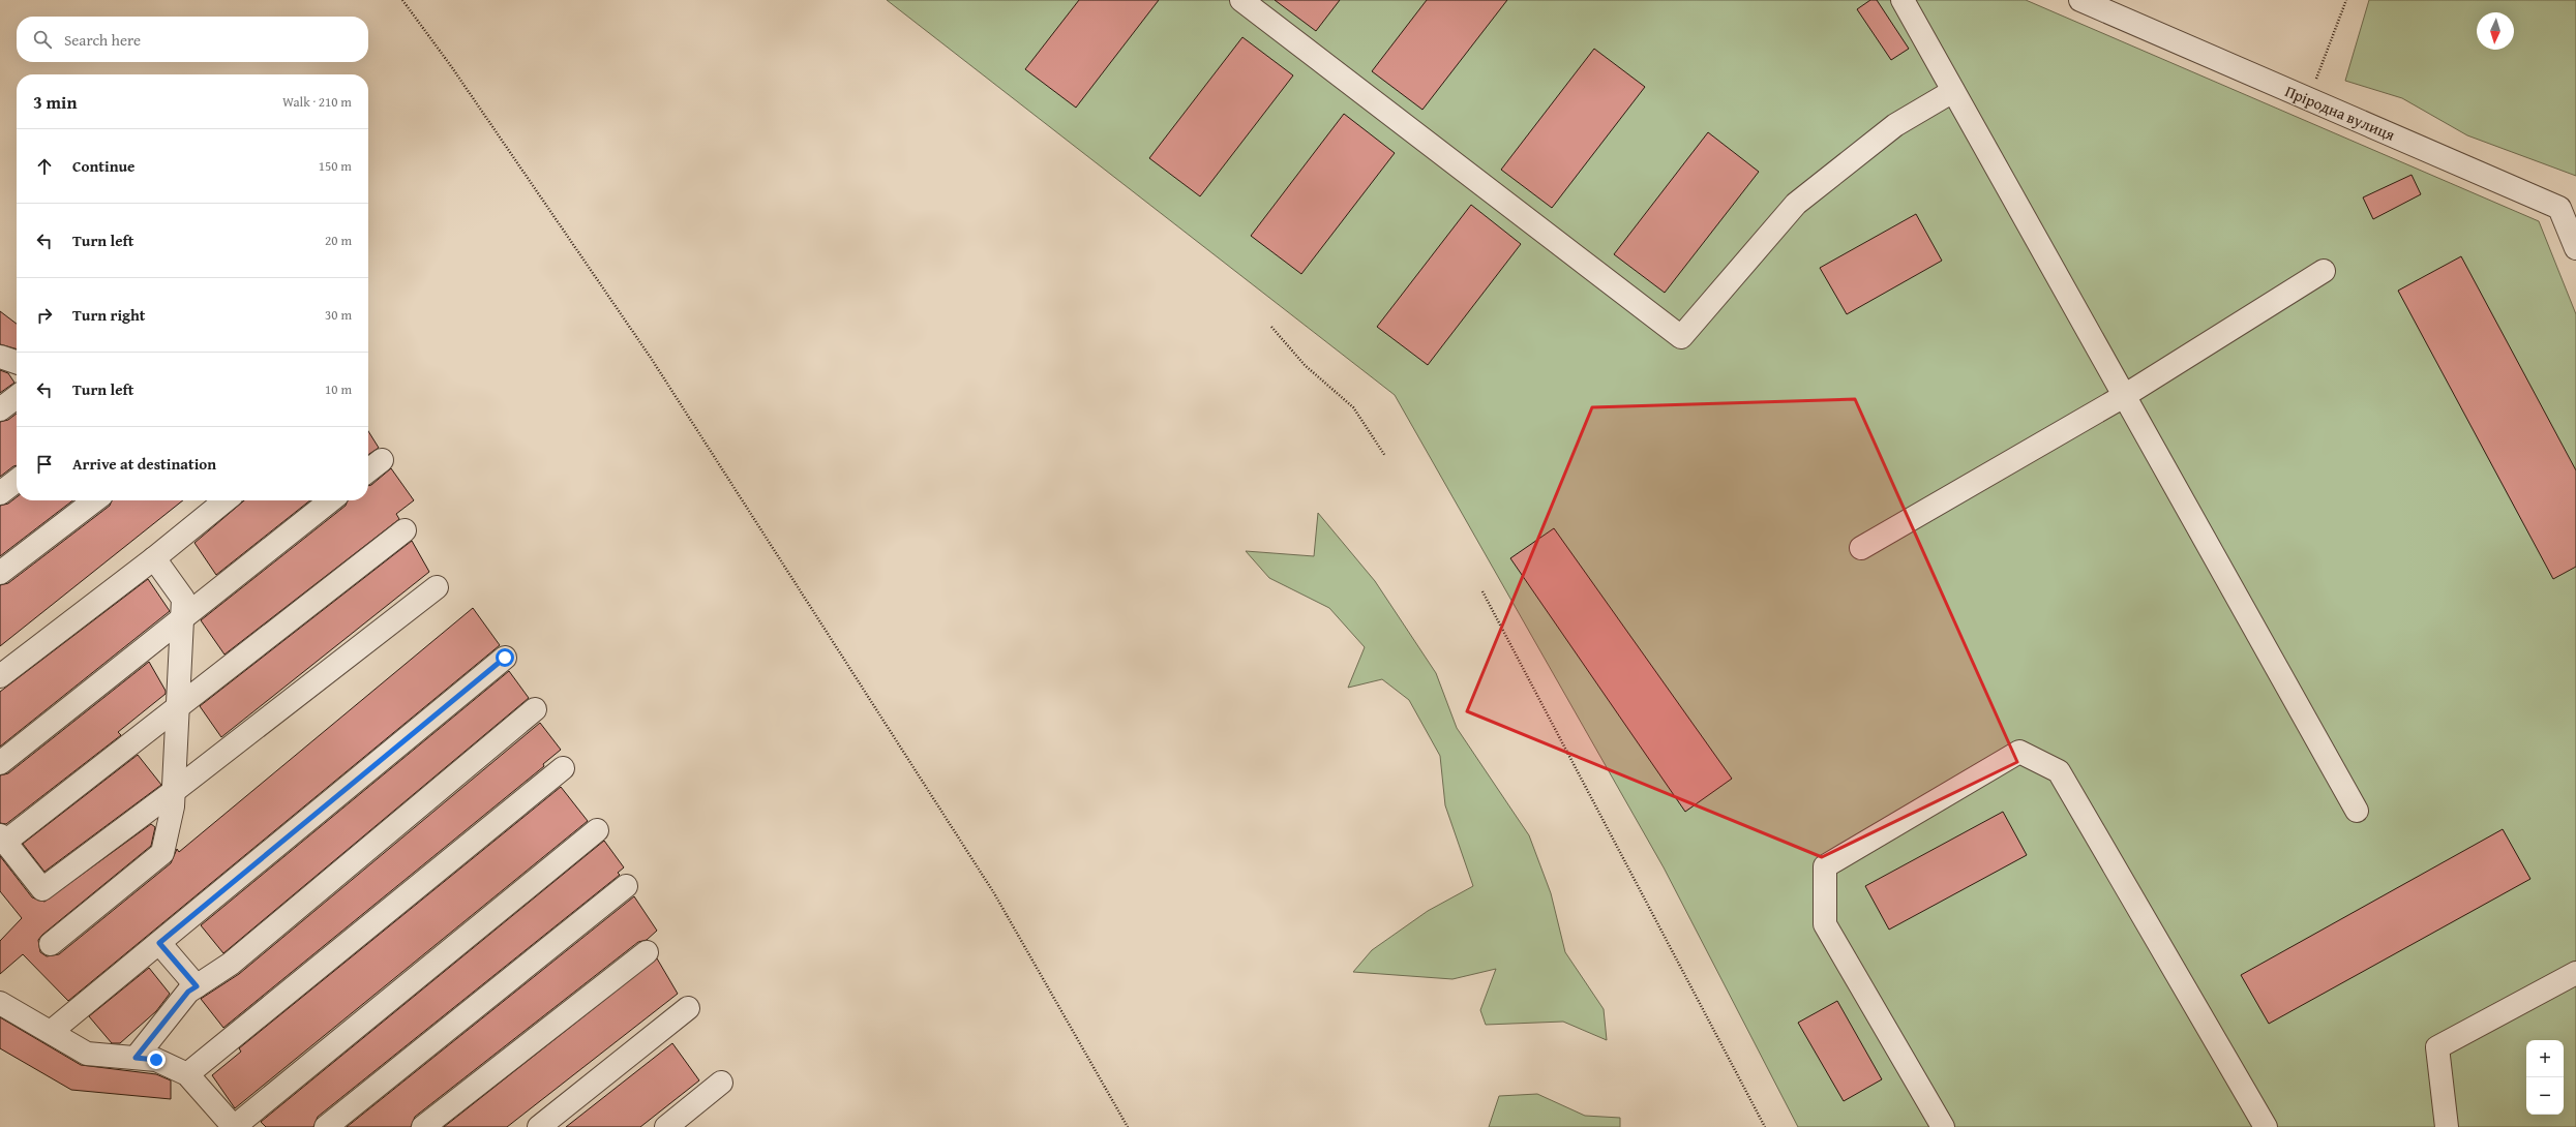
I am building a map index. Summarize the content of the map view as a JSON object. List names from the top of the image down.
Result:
{
  "streets": {
    "street": ["Пріродна вулиця"]
  },
  "north": "bottom",
  "page": {
    "search": "Search here",
    "heading": ["3 min", "Walk · 210 m"],
    "list": [
      ["Continue", "150 m"],
      ["Turn left", "20 m"],
      ["Turn right", "30 m"],
      ["Turn left", "10 m"],
      "Arrive at destination"
    ],
    "map_buttons": ["+", "−"]
  }
}
